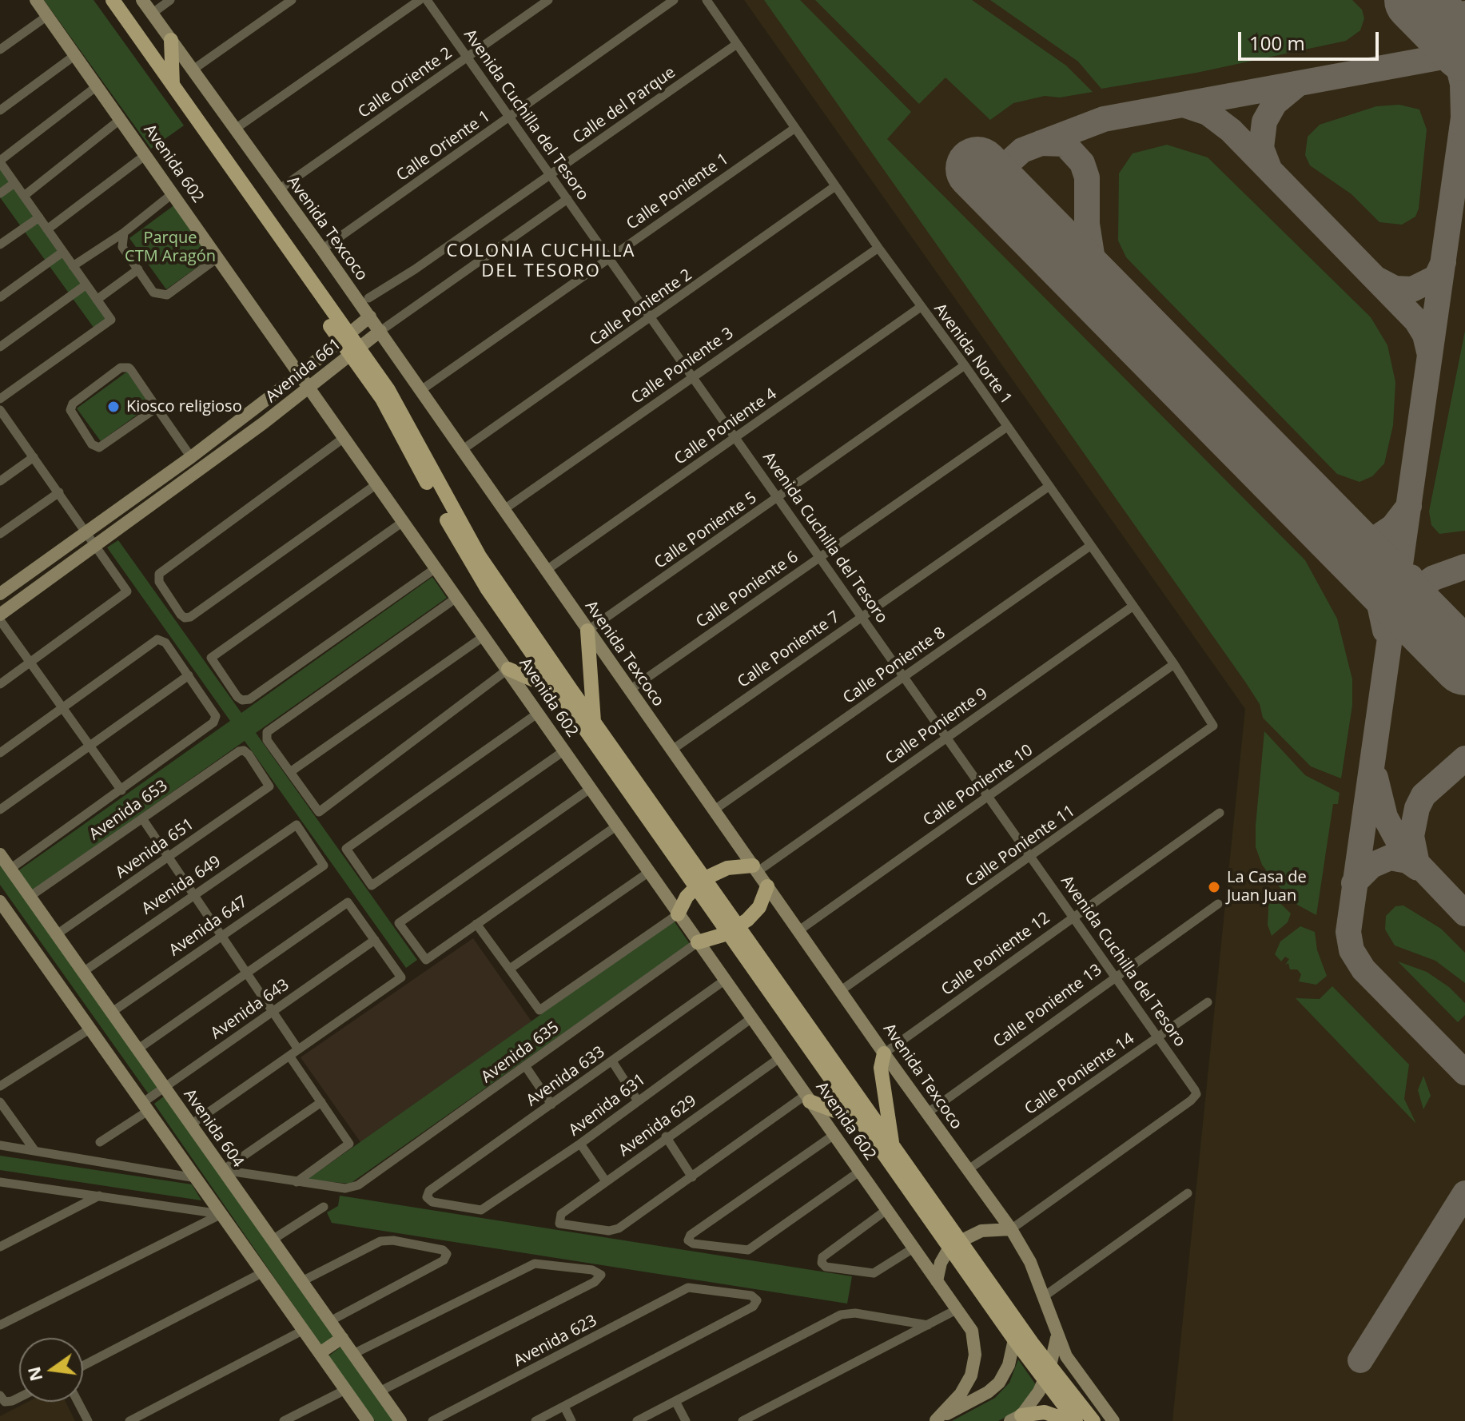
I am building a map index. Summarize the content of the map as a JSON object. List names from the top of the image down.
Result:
{
  "streets": {
    "main road": [
      "Avenida 602",
      "Avenida Texcoco",
      "Avenida 661",
      "Avenida 604"
    ],
    "street": [
      "Calle Oriente 2",
      "Calle del Parque",
      "Avenida Cuchilla del Tesoro",
      "Calle Oriente 1",
      "Calle Poniente 1",
      "Calle Poniente 2",
      "Avenida Norte 1",
      "Calle Poniente 3",
      "Calle Poniente 4",
      "Calle Poniente 5",
      "Calle Poniente 6",
      "Calle Poniente 7",
      "Calle Poniente 8",
      "Calle Poniente 9",
      "Calle Poniente 10",
      "Avenida 653",
      "Calle Poniente 11",
      "Avenida 651",
      "Avenida 649",
      "Avenida 647",
      "Calle Poniente 12",
      "Calle Poniente 13",
      "Avenida 643",
      "Avenida 635",
      "Calle Poniente 14",
      "Avenida 633",
      "Avenida 631",
      "Avenida 629",
      "Avenida 623"
    ]
  },
  "crossings": [
    ["Calle Oriente 2", "Avenida Cuchilla del Tesoro"],
    ["Calle Oriente 2", "Avenida Texcoco"],
    ["Calle del Parque", "Avenida Cuchilla del Tesoro"],
    ["Calle del Parque", "Avenida Norte 1"],
    ["Avenida Cuchilla del Tesoro", "Calle Oriente 1"],
    ["Avenida Cuchilla del Tesoro", "Calle Poniente 1"],
    ["Avenida Cuchilla del Tesoro", "Avenida Texcoco"],
    ["Avenida Cuchilla del Tesoro", "Calle Poniente 2"],
    ["Avenida Cuchilla del Tesoro", "Calle Poniente 3"],
    ["Avenida Cuchilla del Tesoro", "Avenida 661"],
    ["Avenida Cuchilla del Tesoro", "Calle Poniente 4"],
    ["Avenida Cuchilla del Tesoro", "Calle Poniente 5"],
    ["Avenida Cuchilla del Tesoro", "Calle Poniente 6"],
    ["Avenida Cuchilla del Tesoro", "Calle Poniente 7"],
    ["Avenida Cuchilla del Tesoro", "Calle Poniente 8"],
    ["Avenida Cuchilla del Tesoro", "Calle Poniente 9"],
    ["Avenida Cuchilla del Tesoro", "Calle Poniente 10"],
    ["Avenida Cuchilla del Tesoro", "Calle Poniente 11"],
    ["Avenida Cuchilla del Tesoro", "Calle Poniente 12"],
    ["Avenida Cuchilla del Tesoro", "Calle Poniente 13"],
    ["Avenida Cuchilla del Tesoro", "Calle Poniente 14"],
    ["Calle Oriente 1", "Avenida Texcoco"],
    ["Avenida 602", "Avenida 661"],
    ["Avenida 602", "Avenida 635"],
    ["Avenida 602", "Avenida 633"],
    ["Avenida 602", "Avenida 631"],
    ["Avenida 602", "Avenida 629"],
    ["Calle Poniente 1", "Avenida Texcoco"],
    ["Calle Poniente 1", "Avenida Norte 1"],
    ["Avenida Texcoco", "Calle Poniente 2"],
    ["Avenida Texcoco", "Calle Poniente 3"],
    ["Avenida Texcoco", "Avenida 661"],
    ["Avenida Texcoco", "Calle Poniente 4"],
    ["Avenida Texcoco", "Calle Poniente 5"],
    ["Avenida Texcoco", "Calle Poniente 6"],
    ["Avenida Texcoco", "Calle Poniente 7"],
    ["Avenida Texcoco", "Calle Poniente 8"],
    ["Avenida Texcoco", "Calle Poniente 9"],
    ["Avenida Texcoco", "Calle Poniente 10"],
    ["Avenida Texcoco", "Calle Poniente 11"],
    ["Avenida Texcoco", "Calle Poniente 12"],
    ["Avenida Texcoco", "Calle Poniente 13"],
    ["Avenida Texcoco", "Calle Poniente 14"],
    ["Calle Poniente 2", "Avenida Norte 1"],
    ["Avenida Norte 1", "Calle Poniente 3"],
    ["Avenida Norte 1", "Calle Poniente 4"],
    ["Avenida Norte 1", "Calle Poniente 5"],
    ["Avenida Norte 1", "Calle Poniente 6"],
    ["Avenida Norte 1", "Calle Poniente 7"],
    ["Avenida Norte 1", "Calle Poniente 8"],
    ["Avenida Norte 1", "Calle Poniente 9"],
    ["Avenida Norte 1", "Calle Poniente 10"],
    ["Avenida Norte 1", "Calle Poniente 11"],
    ["Avenida 653", "Avenida 651"],
    ["Avenida 653", "Avenida 604"],
    ["Avenida 651", "Avenida 604"],
    ["Avenida 649", "Avenida 647"],
    ["Avenida 649", "Avenida 604"],
    ["Avenida 647", "Avenida 604"],
    ["Avenida 643", "Avenida 604"],
    ["Avenida 633", "Avenida 631"]
  ],
  "districts": ["COLONIA CUCHILLA DEL TESORO"],
  "parks": ["Parque CTM Aragón"],
  "places": ["Kiosco religioso", "La Casa de Juan Juan"],
  "scale_bar": "100 m",
  "north": "left"
}
